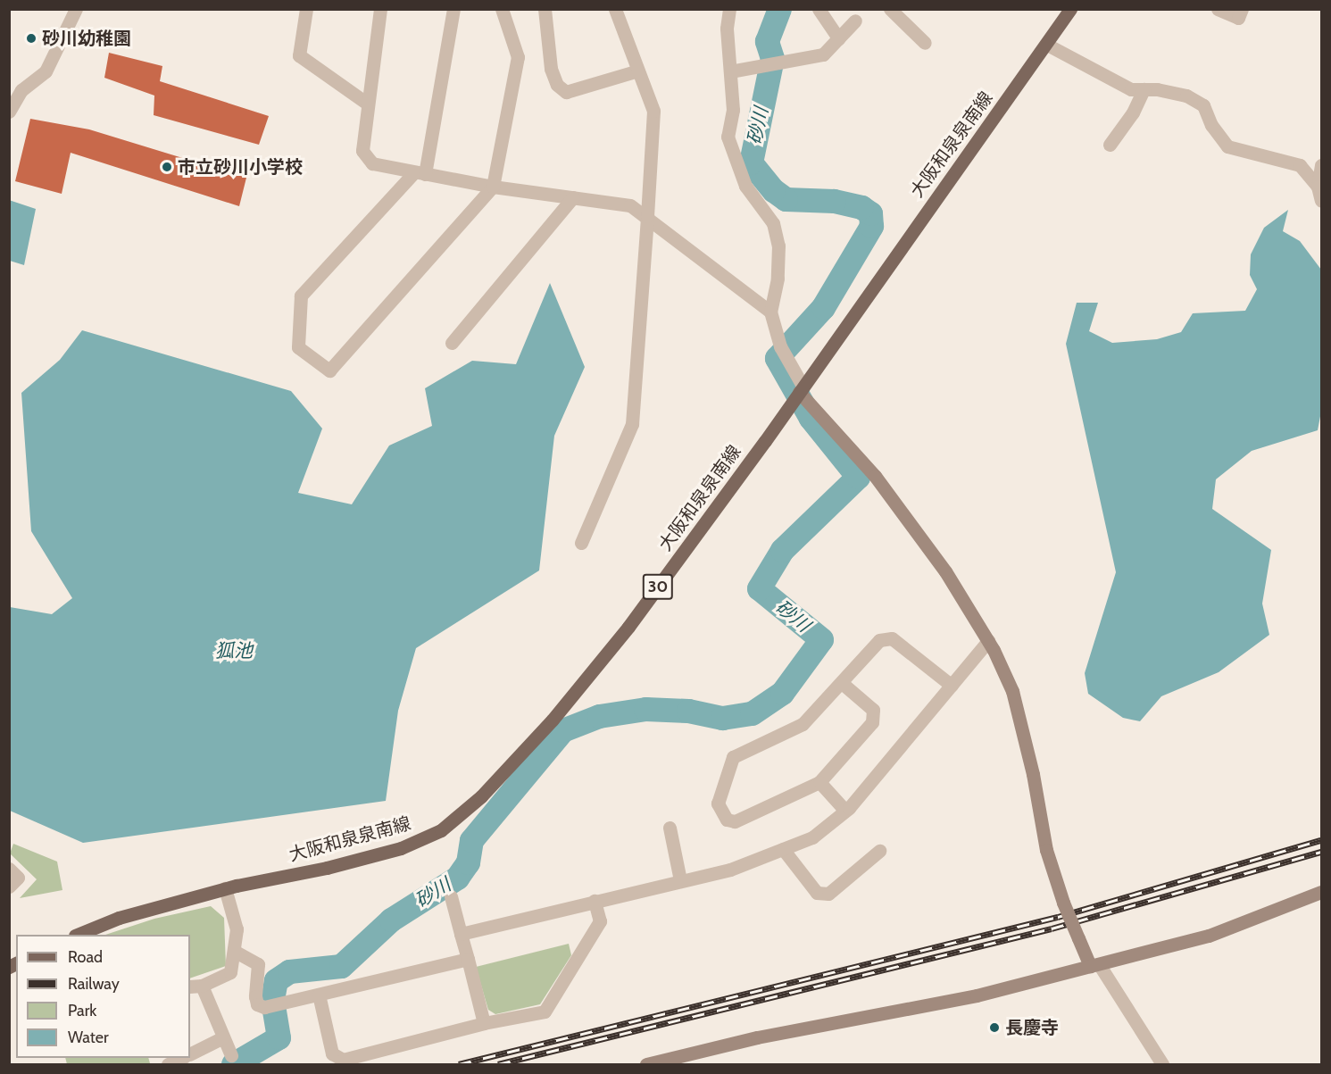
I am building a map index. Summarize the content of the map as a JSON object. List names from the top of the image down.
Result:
{
  "streets": {
    "main road": ["大阪和泉泉南線", "30"]
  },
  "water": ["砂川", "狐池"],
  "places": ["砂川幼稚園", "市立砂川小学校", "長慶寺"],
  "legend": [
    "Road",
    "Railway",
    "Park",
    "Water"
  ]
}
